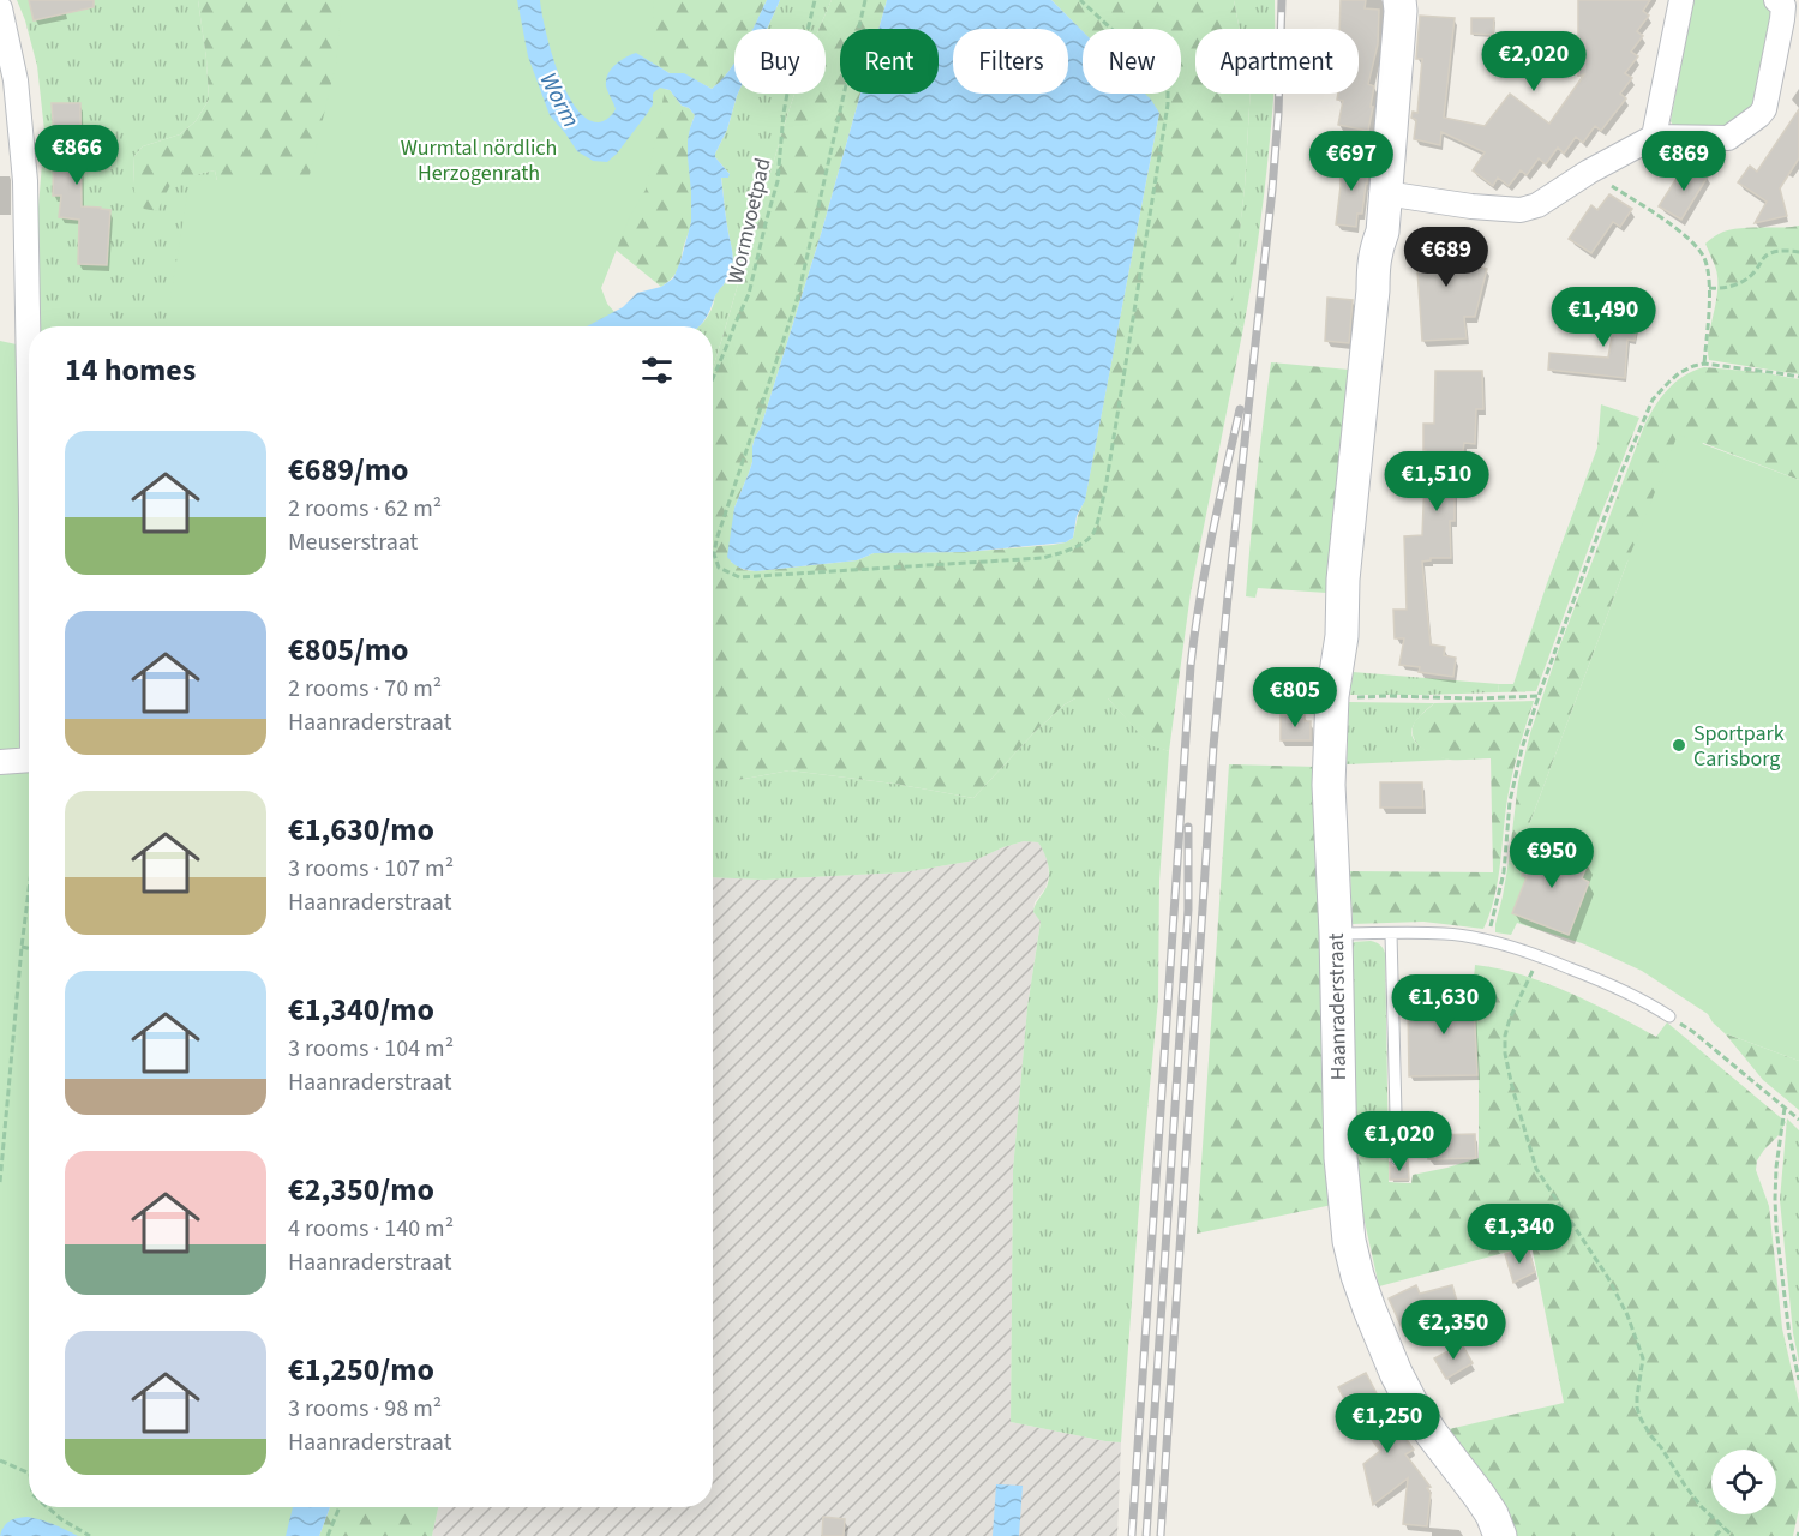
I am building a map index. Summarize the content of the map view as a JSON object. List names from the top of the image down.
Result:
{
  "streets": {
    "street": ["Haanraderstraat"],
    "path": ["Wormvoetpad"]
  },
  "water": ["Worm"],
  "parks": ["Wurmtal nördlich Herzogenrath"],
  "places": ["Sportpark Carisborg"],
  "page": {
    "chip": [
      "Buy",
      "Rent",
      "Filters",
      "New",
      "Apartment"
    ],
    "price": [
      "€2,020",
      "€866",
      "€697",
      "€869",
      "€689",
      "€1,490",
      "€1,510",
      "€805",
      "€950",
      "€1,630",
      "€1,020",
      "€1,340",
      "€2,350",
      "€1,250"
    ],
    "heading": "14 homes",
    "list": [
      {
        "name": "€689/mo",
        "note": "2 rooms · 62 m² · Meuserstraat"
      },
      {
        "name": "€805/mo",
        "note": "2 rooms · 70 m² · Haanraderstraat"
      },
      {
        "name": "€1,630/mo",
        "note": "3 rooms · 107 m² · Haanraderstraat"
      },
      {
        "name": "€1,340/mo",
        "note": "3 rooms · 104 m² · Haanraderstraat"
      },
      {
        "name": "€2,350/mo",
        "note": "4 rooms · 140 m² · Haanraderstraat"
      },
      {
        "name": "€1,250/mo",
        "note": "3 rooms · 98 m² · Haanraderstraat"
      }
    ]
  }
}
